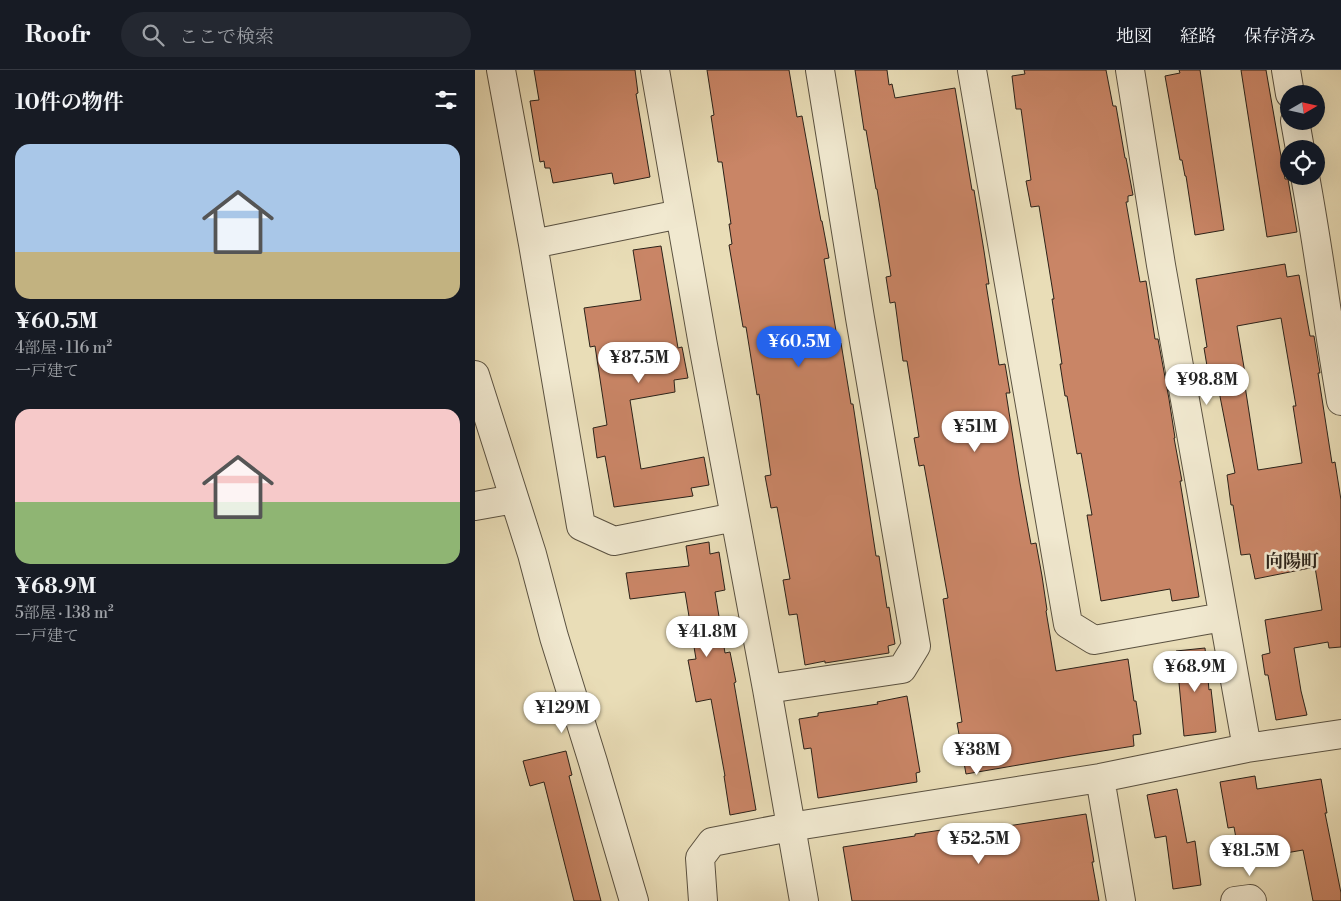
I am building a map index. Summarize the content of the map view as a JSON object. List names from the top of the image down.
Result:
{
  "districts": ["向陽町"],
  "north": "right",
  "page": {
    "header": "Roofr",
    "search": "ここで検索",
    "nav": ["地図", "経路", "保存済み"],
    "heading": "10件の物件",
    "list": [
      {
        "name": "¥60.5M",
        "note": "4部屋 · 116 m² · 一戸建て"
      },
      {
        "name": "¥68.9M",
        "note": "5部屋 · 138 m² · 一戸建て"
      }
    ],
    "price": [
      "¥60.5M",
      "¥87.5M",
      "¥98.8M",
      "¥51M",
      "¥41.8M",
      "¥68.9M",
      "¥129M",
      "¥38M",
      "¥52.5M",
      "¥81.5M"
    ]
  }
}
